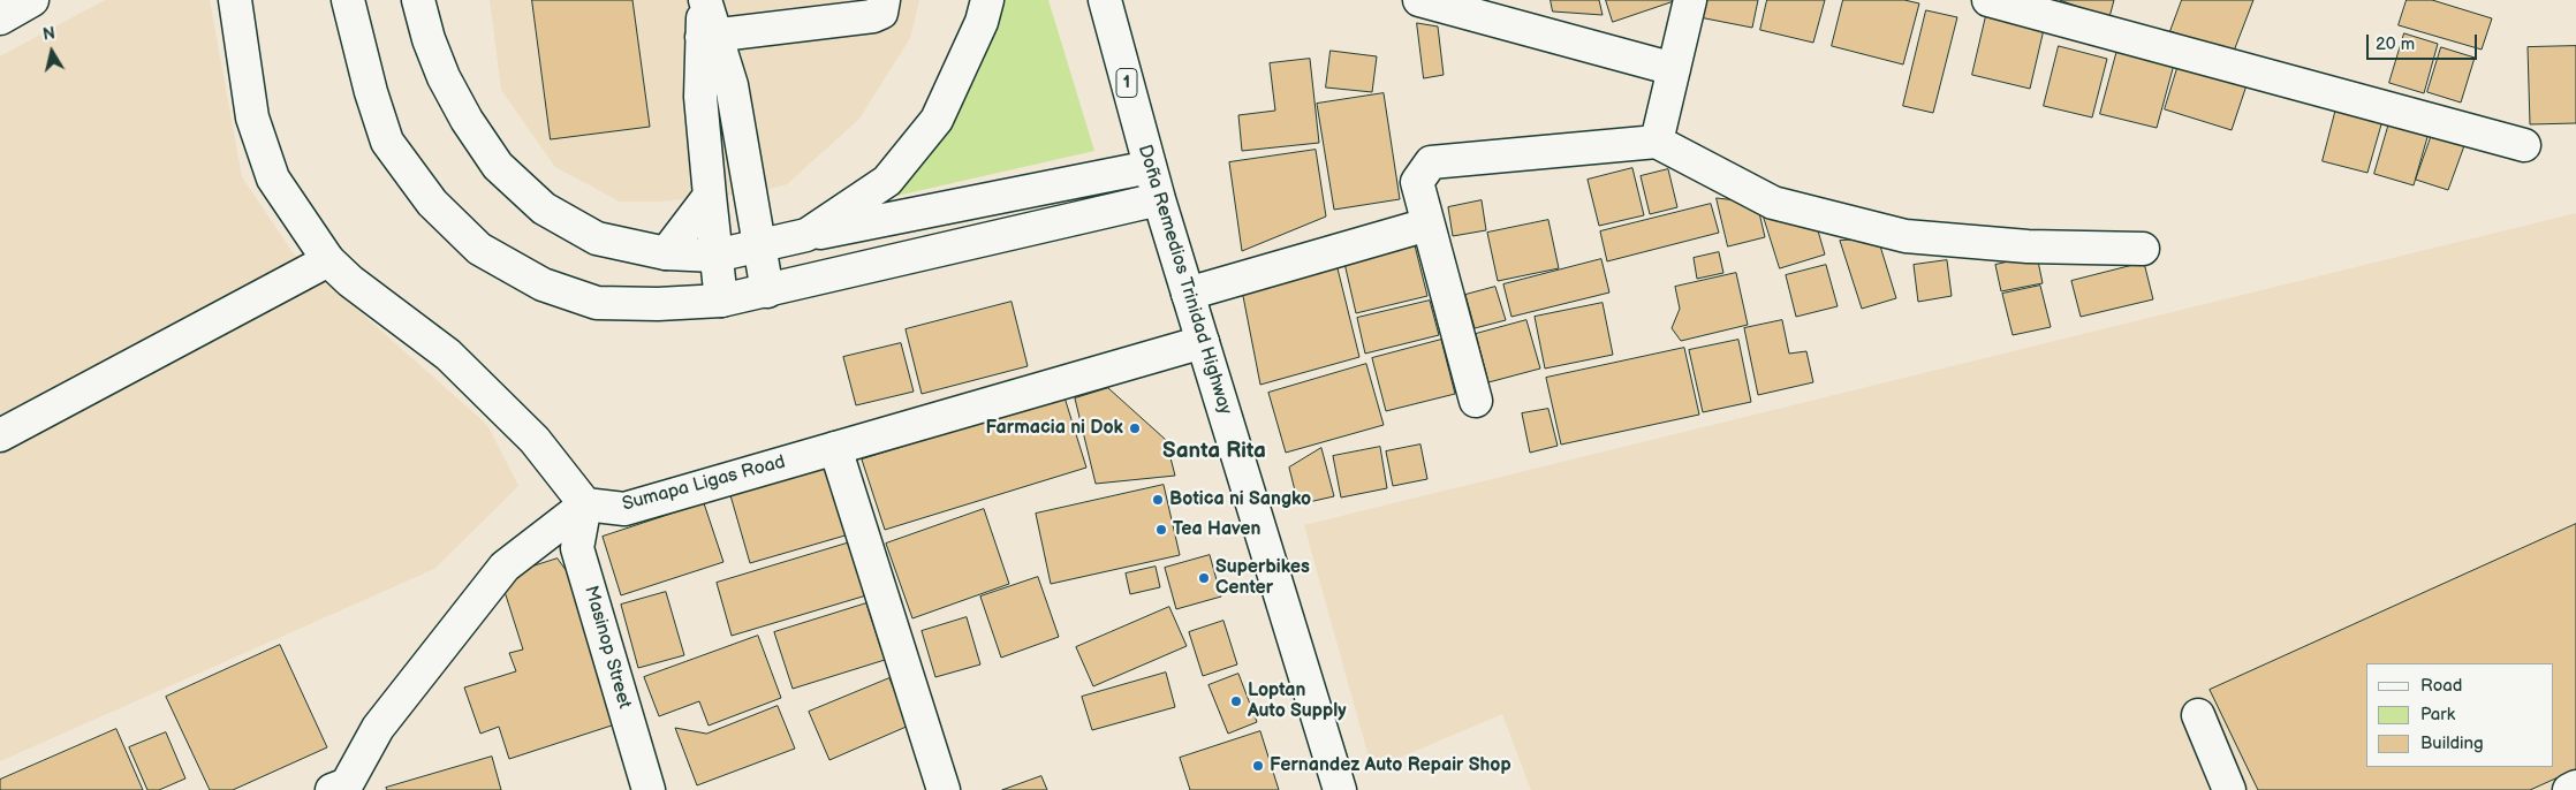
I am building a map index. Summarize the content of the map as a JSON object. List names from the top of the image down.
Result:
{
  "streets": {
    "main road": [
      "1",
      "Doña Remedios Trinidad Highway",
      "Sumapa Ligas Road",
      "Masinop Street"
    ]
  },
  "crossings": [
    ["Doña Remedios Trinidad Highway", "Sumapa Ligas Road"],
    ["Sumapa Ligas Road", "Masinop Street"]
  ],
  "districts": ["Santa Rita"],
  "places": [
    "Farmacia ni Dok",
    "Botica ni Sangko",
    "Tea Haven",
    "Superbikes Center",
    "Loptan Auto Supply",
    "Fernandez Auto Repair Shop"
  ],
  "legend": ["Road", "Park", "Building"],
  "scale_bar": "20 m",
  "north": "top"
}
